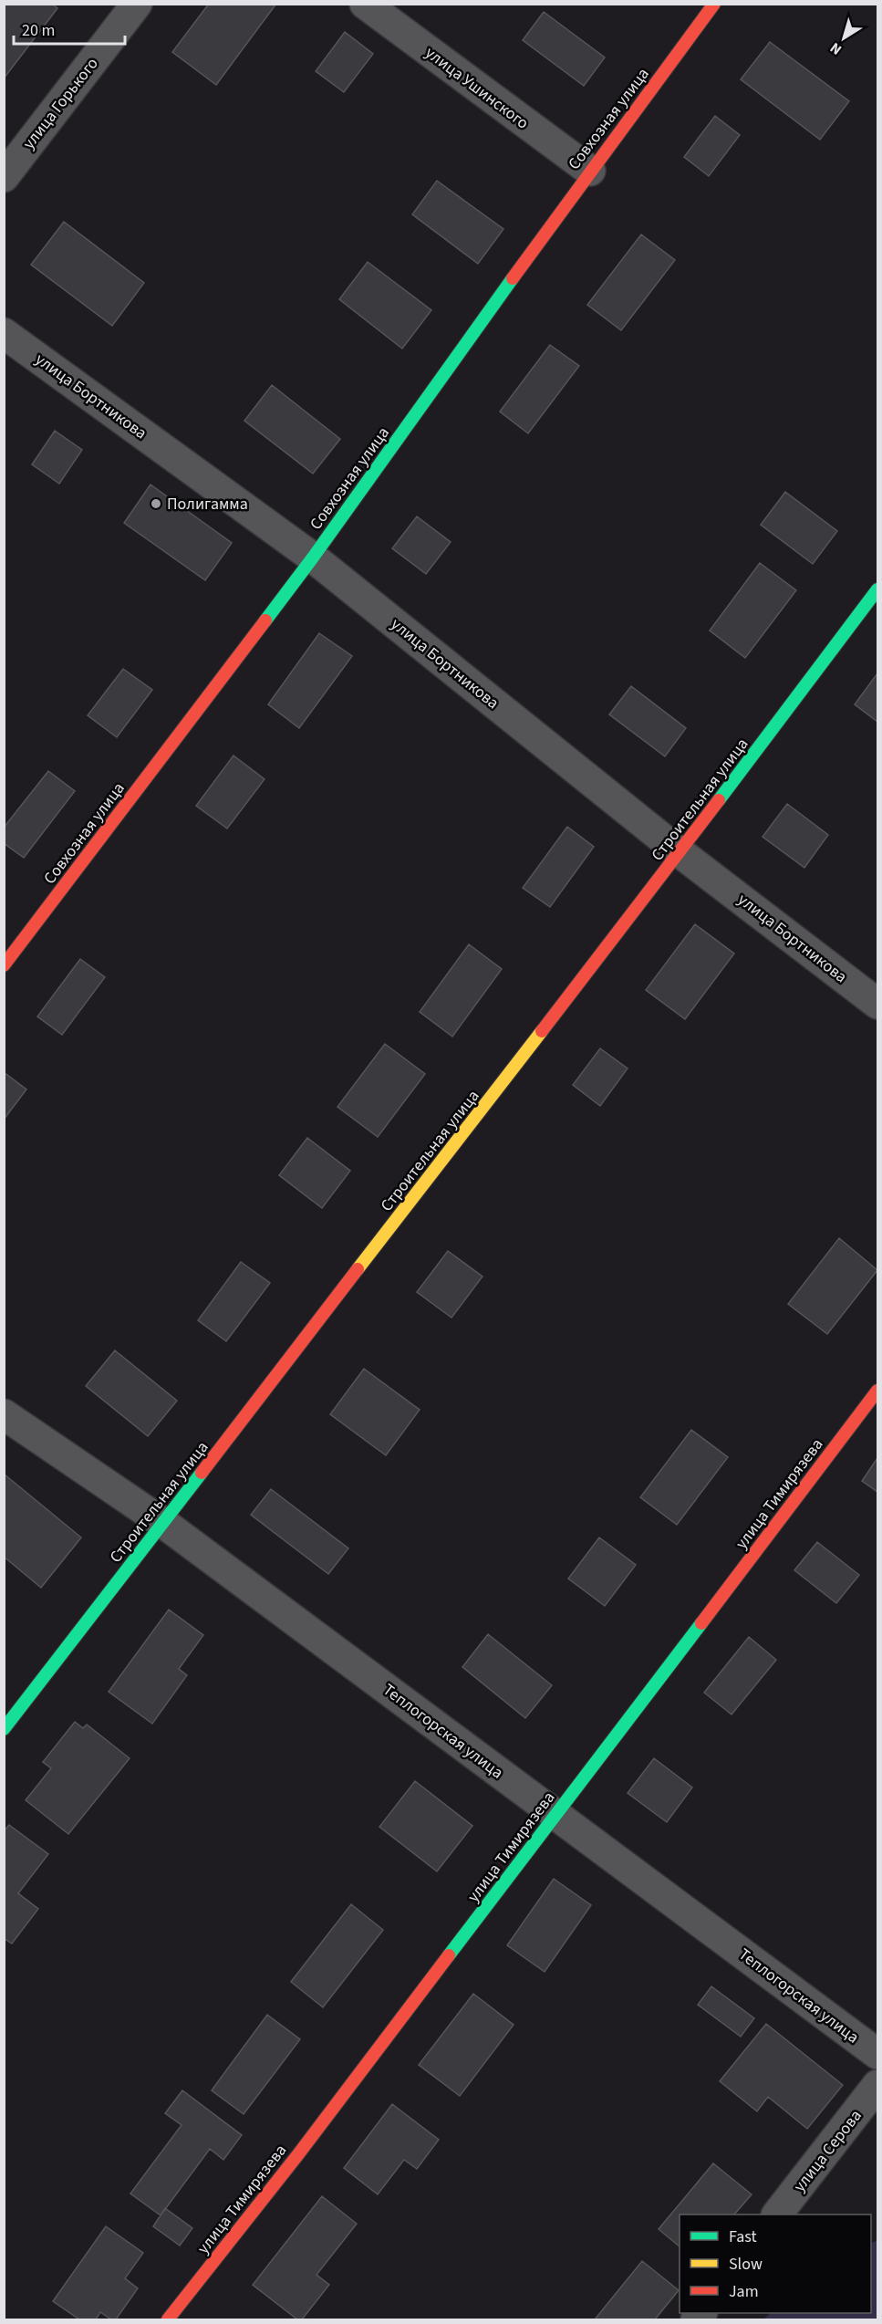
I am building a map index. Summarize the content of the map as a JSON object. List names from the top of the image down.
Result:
{
  "streets": {
    "street": [
      "улица Ушинского",
      "улица Горького",
      "Совхозная улица",
      "улица Бортникова",
      "Строительная улица",
      "улица Тимирязева",
      "Теплогорская улица",
      "улица Серова"
    ]
  },
  "crossings": [
    ["улица Ушинского", "Совхозная улица"],
    ["Совхозная улица", "улица Бортникова"],
    ["улица Бортникова", "Строительная улица"],
    ["Строительная улица", "Теплогорская улица"],
    ["улица Тимирязева", "Теплогорская улица"]
  ],
  "places": ["Полигамма"],
  "legend": ["Fast", "Slow", "Jam"],
  "scale_bar": "20 m",
  "north": "bottom left"
}
